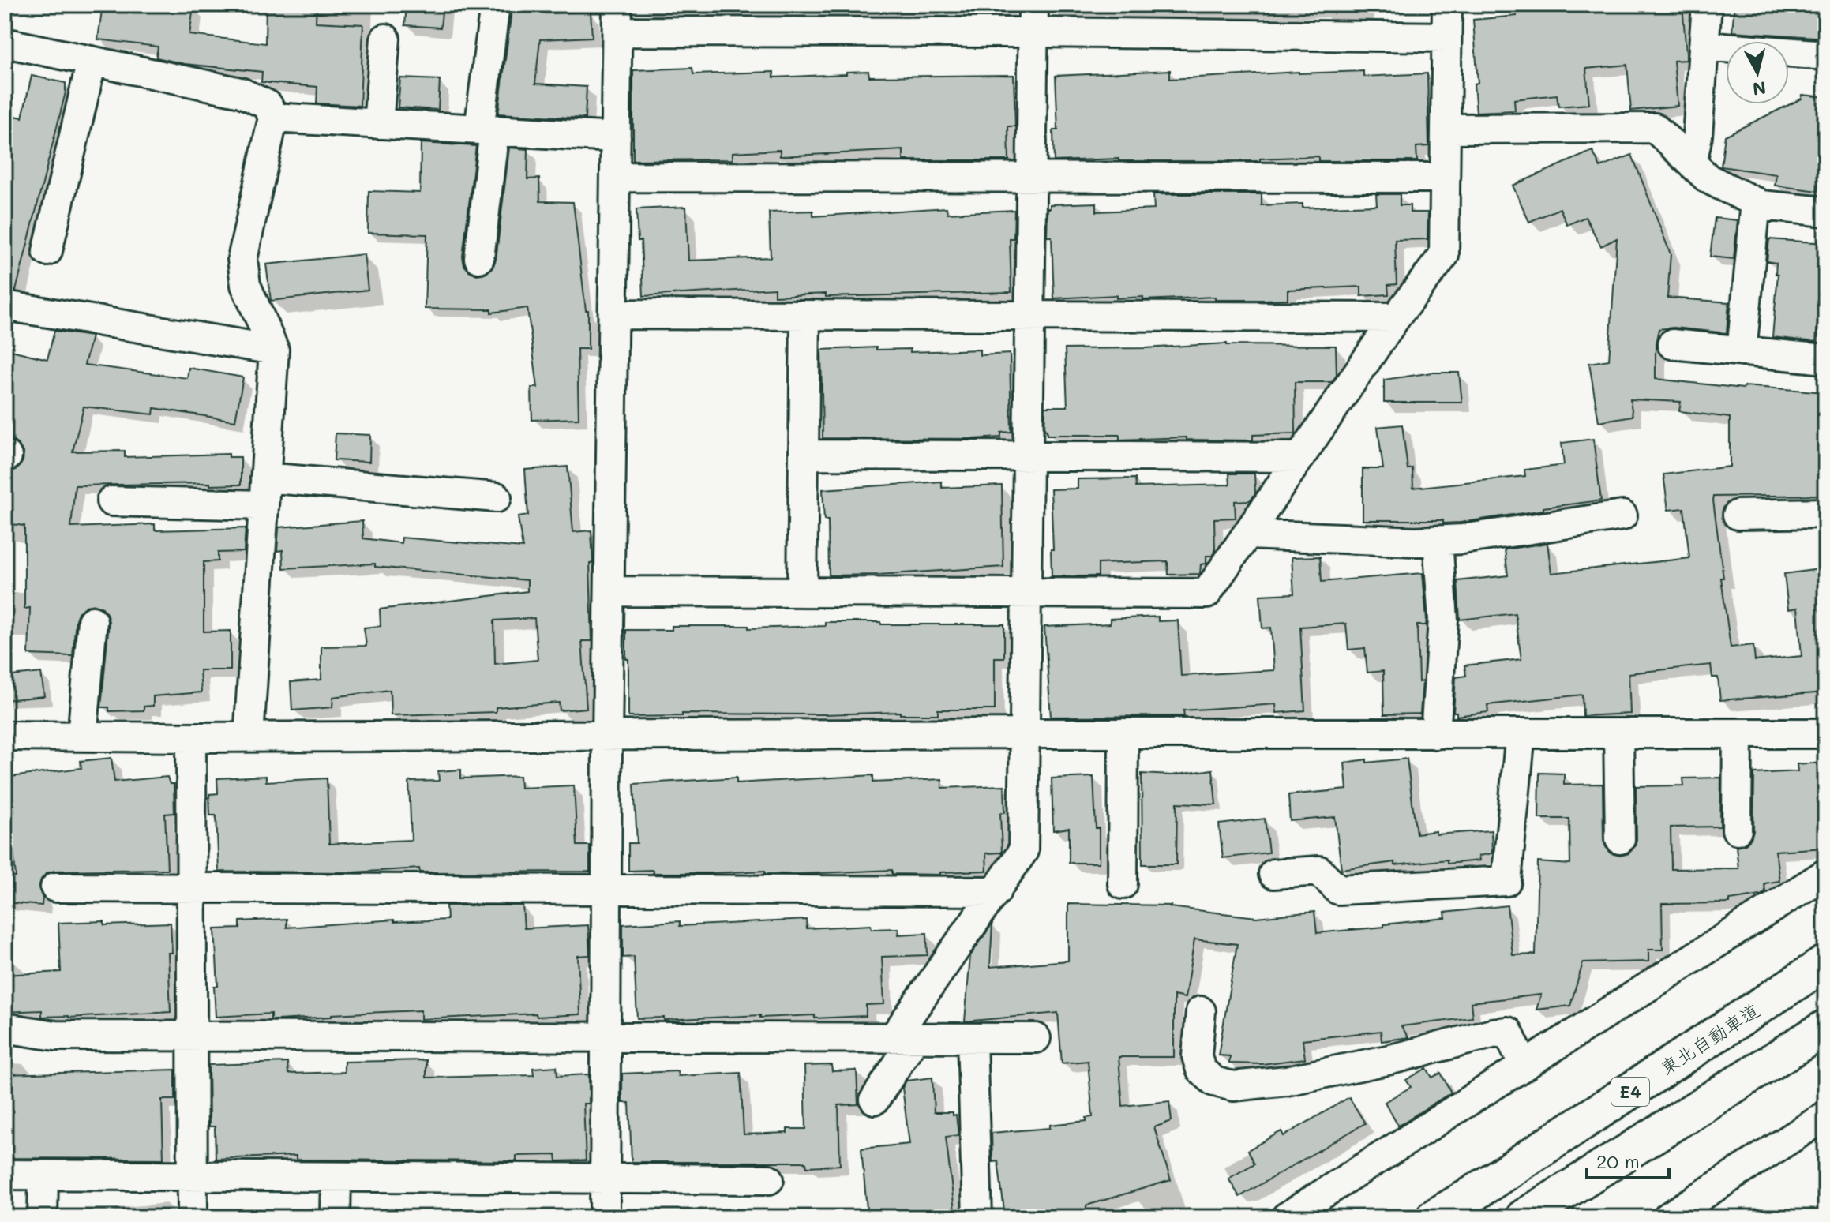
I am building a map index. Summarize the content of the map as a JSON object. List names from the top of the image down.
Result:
{
  "streets": {
    "highway": ["東北自動車道", "E4"]
  },
  "scale_bar": "20 m",
  "north": "bottom"
}
